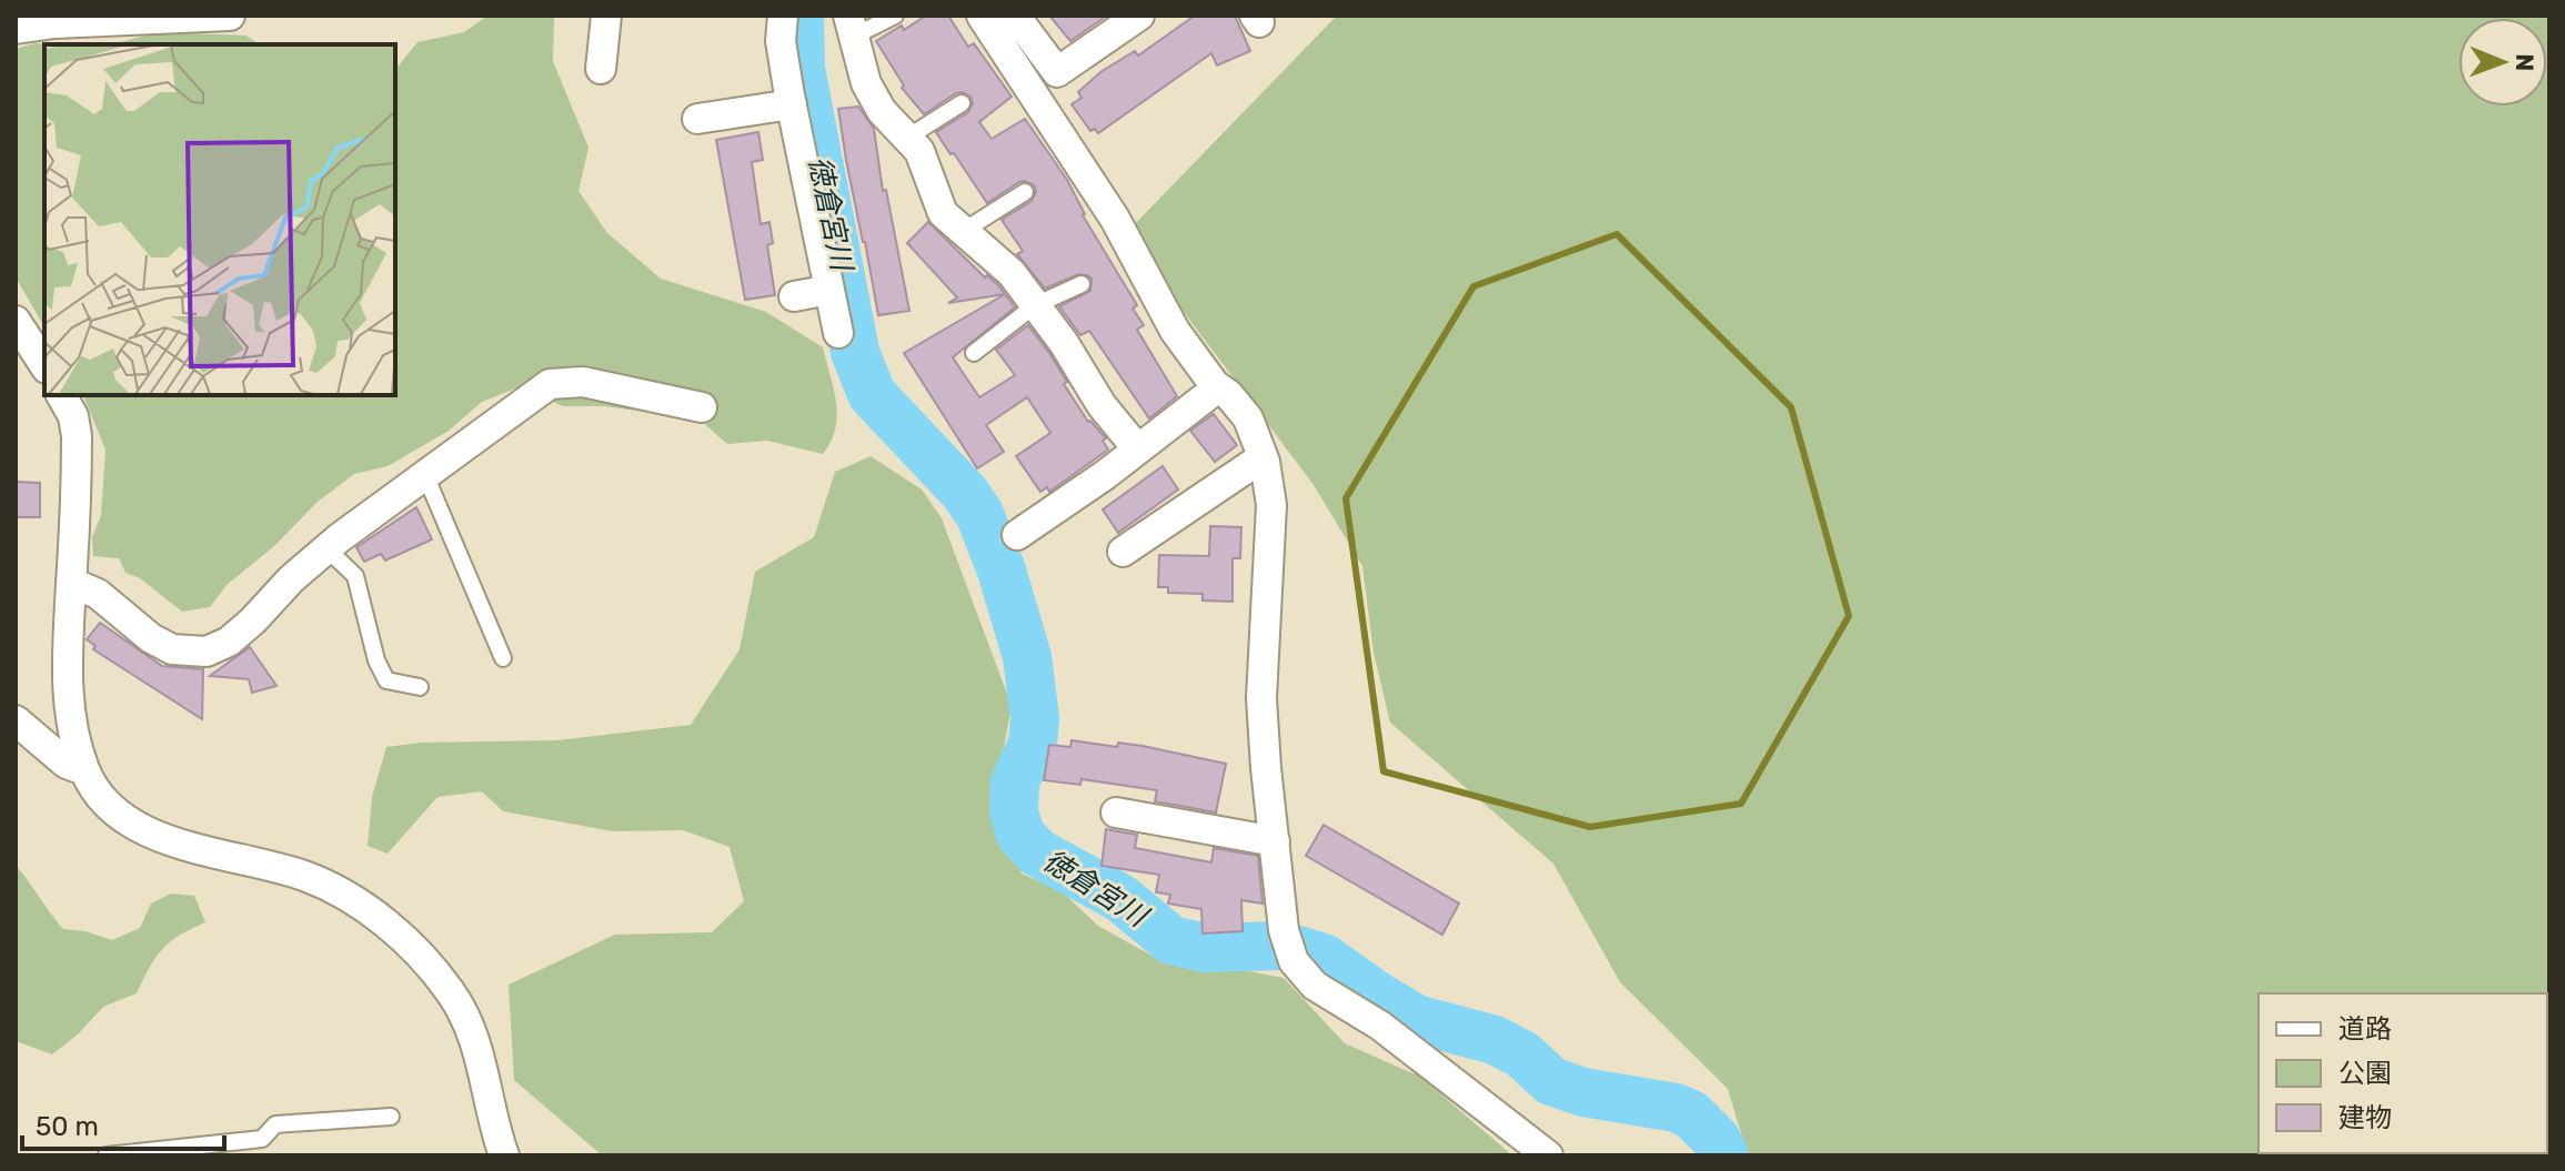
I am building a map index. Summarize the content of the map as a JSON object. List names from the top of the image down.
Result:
{
  "water": ["徳倉宮川"],
  "legend": ["道路", "公園", "建物"],
  "scale_bar": "50 m",
  "north": "right"
}
